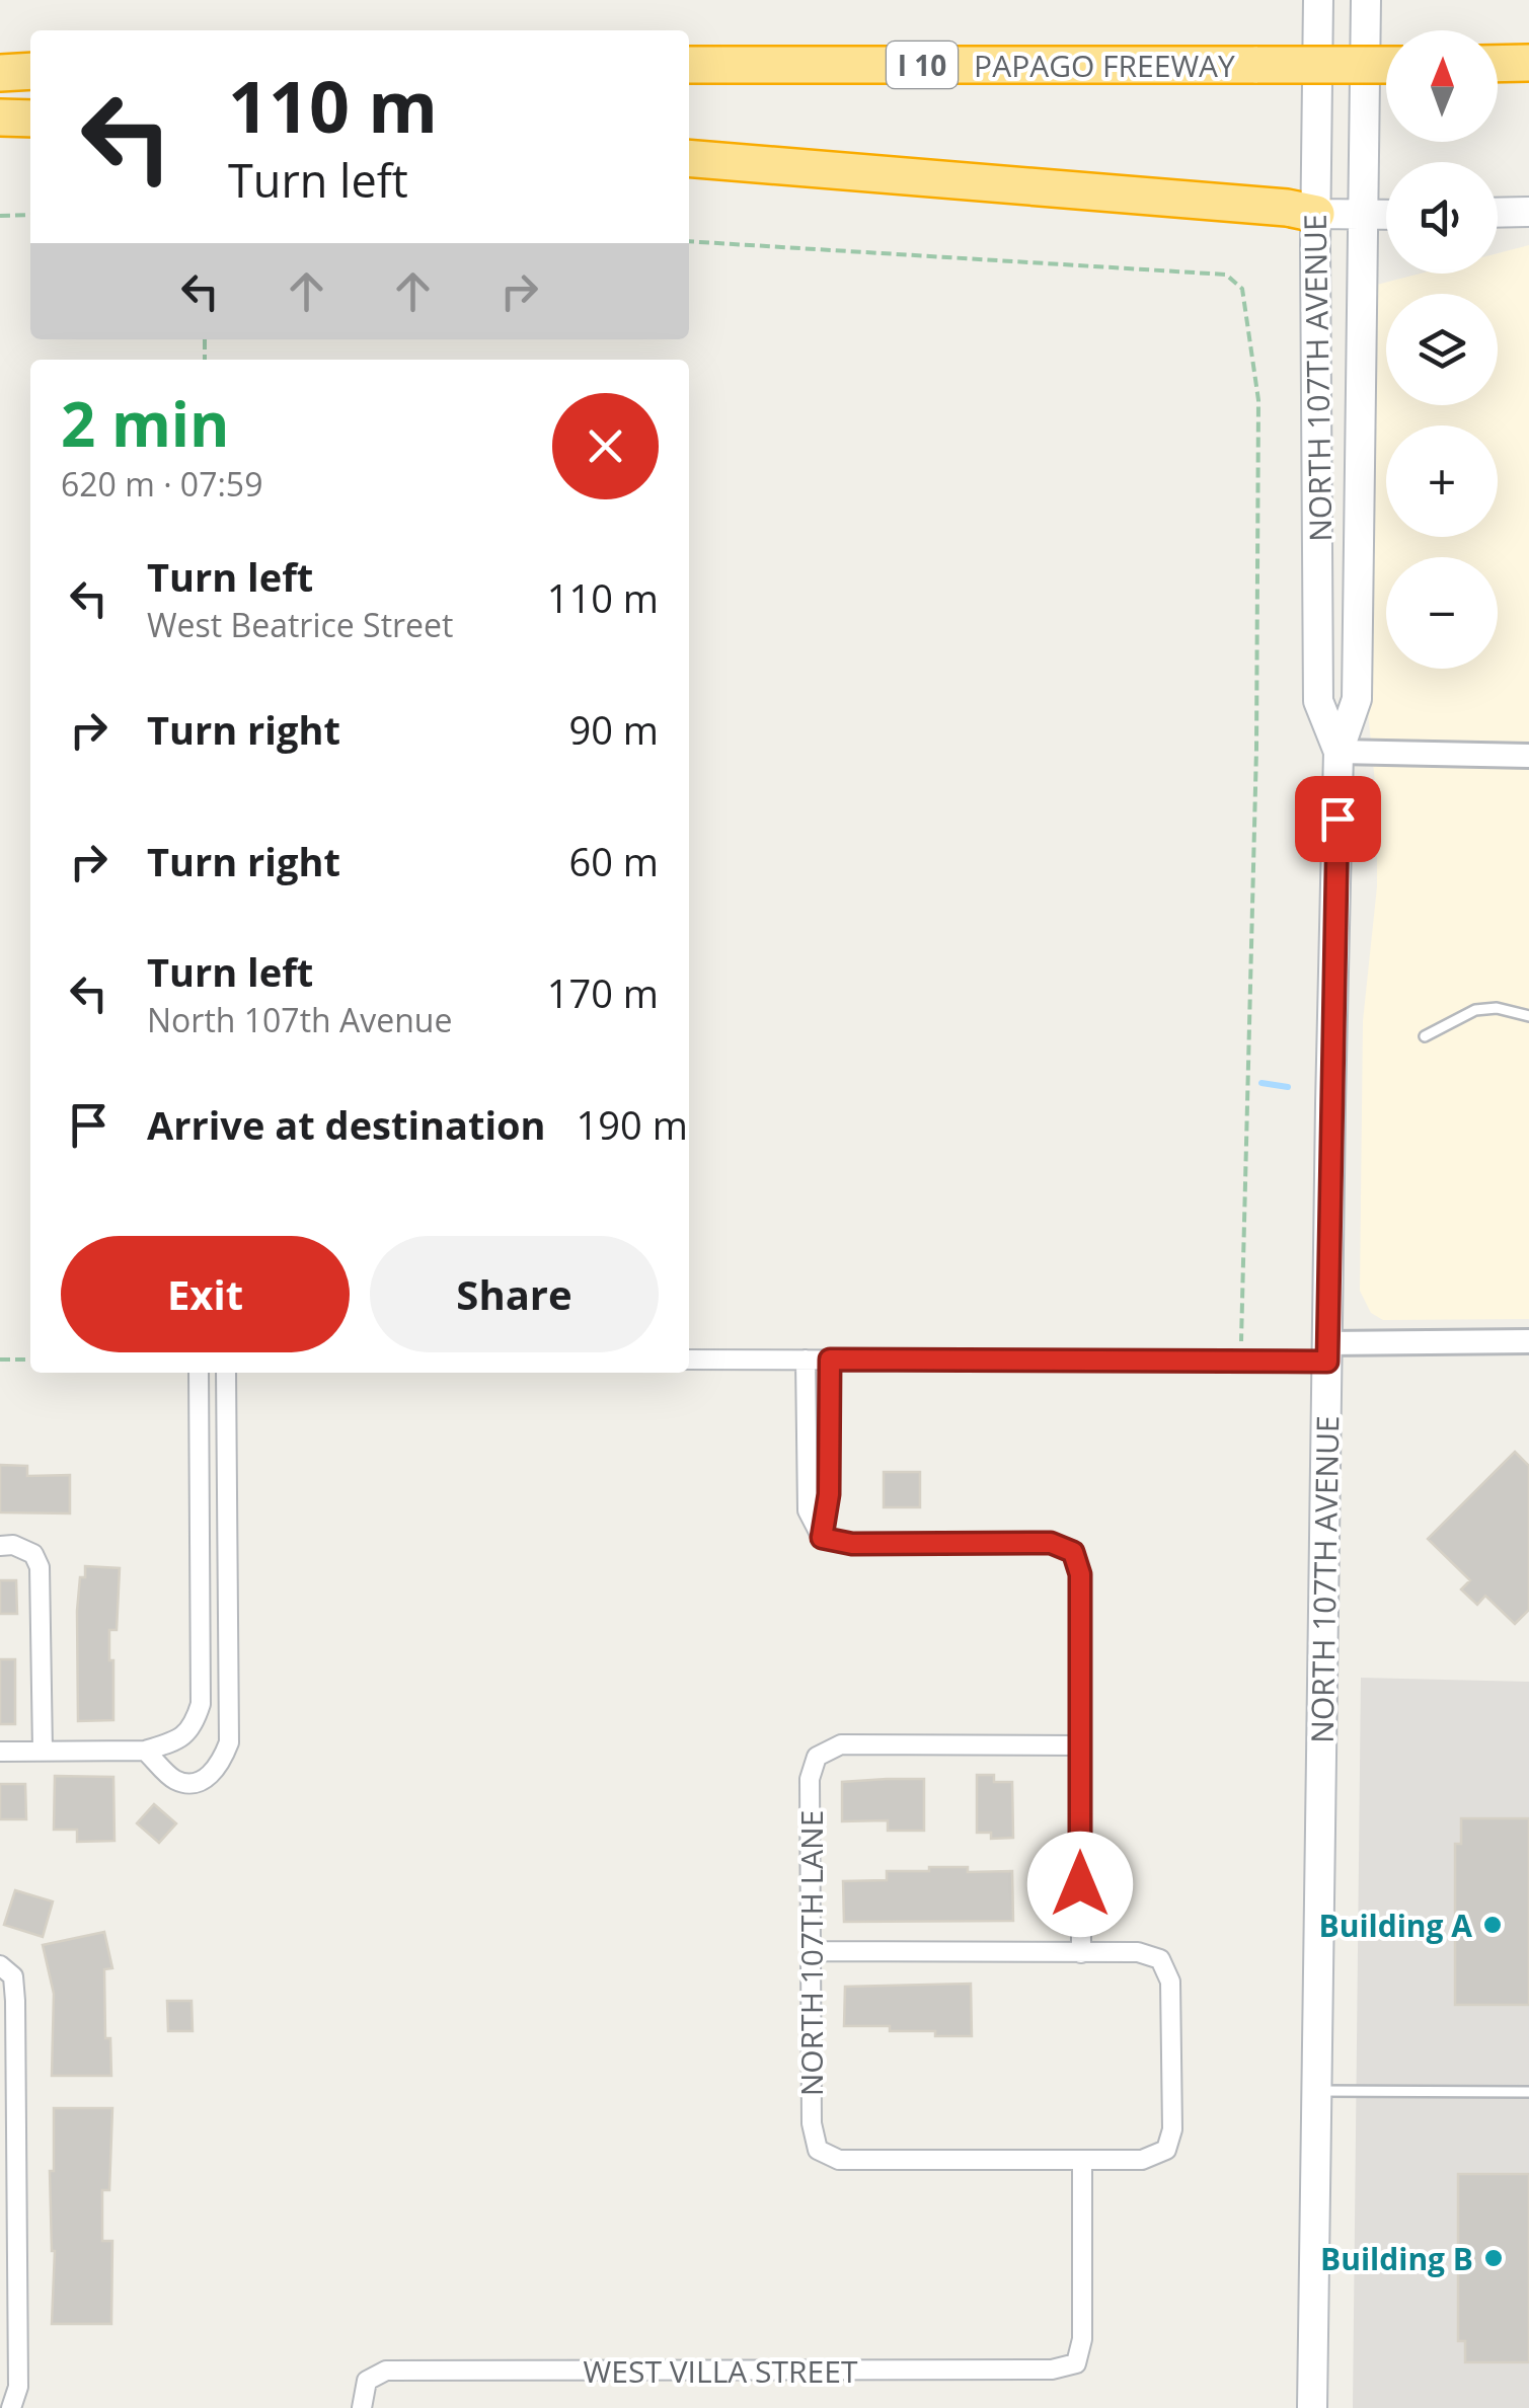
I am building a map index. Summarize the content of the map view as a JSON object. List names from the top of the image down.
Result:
{
  "streets": {
    "highway": ["I 10", "PAPAGO FREEWAY"],
    "main road": ["NORTH 107TH AVENUE"],
    "street": ["NORTH 107TH LANE", "WEST VILLA STREET"]
  },
  "crossings": [
    ["NORTH 107TH LANE", "WEST VILLA STREET"]
  ],
  "places": ["Building A", "Building B"],
  "north": "top",
  "page": {
    "map_buttons": ["+", "−"],
    "turn": ["110 m", "Turn left"],
    "heading": ["2 min", "620 m · 07:59"],
    "list": [
      {
        "name": "Turn left",
        "note": "West Beatrice Street",
        "value": "110 m"
      },
      {
        "name": "Turn right",
        "value": "90 m"
      },
      {
        "name": "Turn right",
        "value": "60 m"
      },
      {
        "name": "Turn left",
        "note": "North 107th Avenue",
        "value": "170 m"
      },
      {
        "name": "Arrive at destination",
        "value": "190 m"
      }
    ],
    "buttons": ["Exit", "Share"]
  }
}
